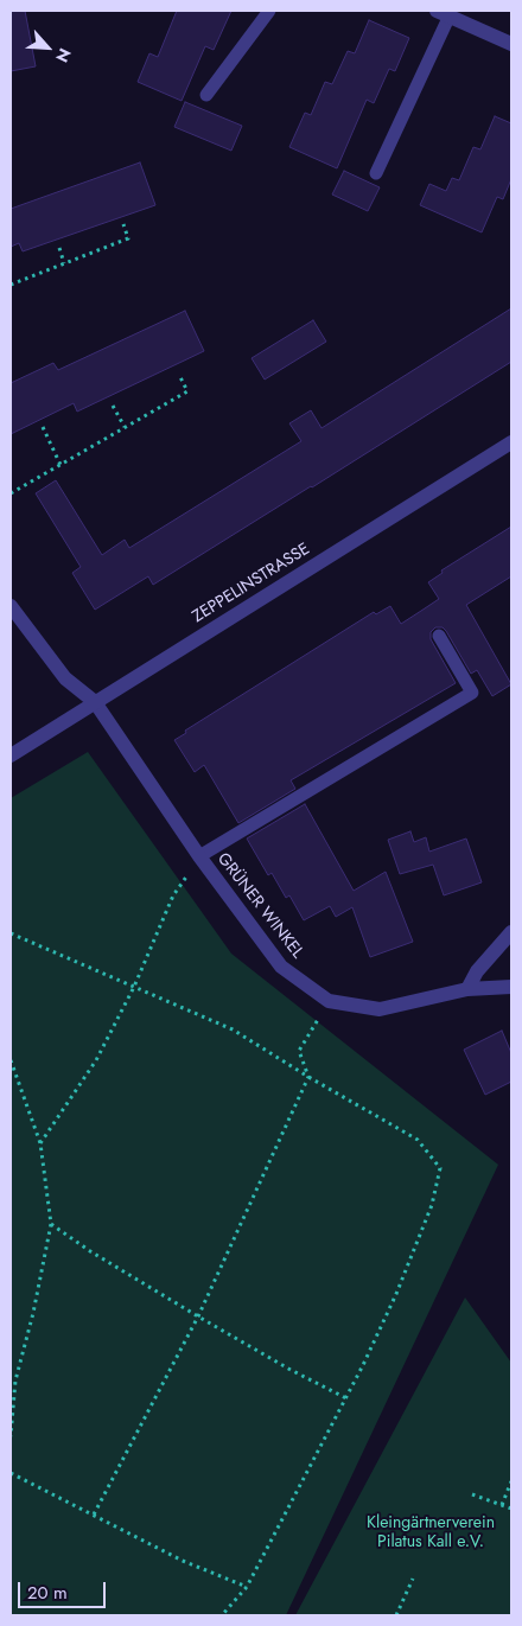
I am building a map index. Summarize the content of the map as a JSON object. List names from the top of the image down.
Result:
{
  "streets": {
    "street": ["ZEPPELINSTRASSE", "GRÜNER WINKEL"]
  },
  "crossings": [
    ["ZEPPELINSTRASSE", "GRÜNER WINKEL"]
  ],
  "parks": ["Kleingärtnerverein Pilatus Kall e.V."],
  "scale_bar": "20 m",
  "north": "bottom right"
}
